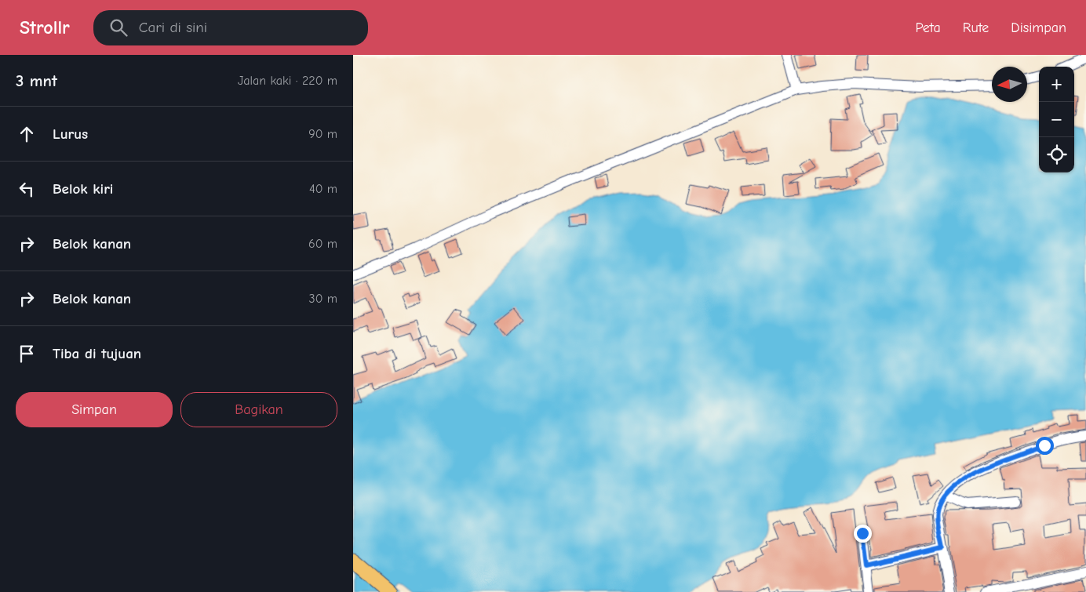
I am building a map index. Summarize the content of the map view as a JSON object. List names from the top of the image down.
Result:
{
  "north": "left",
  "page": {
    "header": "Strollr",
    "search": "Cari di sini",
    "nav": ["Peta", "Rute", "Disimpan"],
    "heading": ["3 mnt", "Jalan kaki · 220 m"],
    "map_buttons": ["+", "−"],
    "list": [
      ["Lurus", "90 m"],
      ["Belok kiri", "40 m"],
      ["Belok kanan", "60 m"],
      ["Belok kanan", "30 m"],
      "Tiba di tujuan"
    ],
    "buttons": ["Simpan", "Bagikan"]
  }
}
